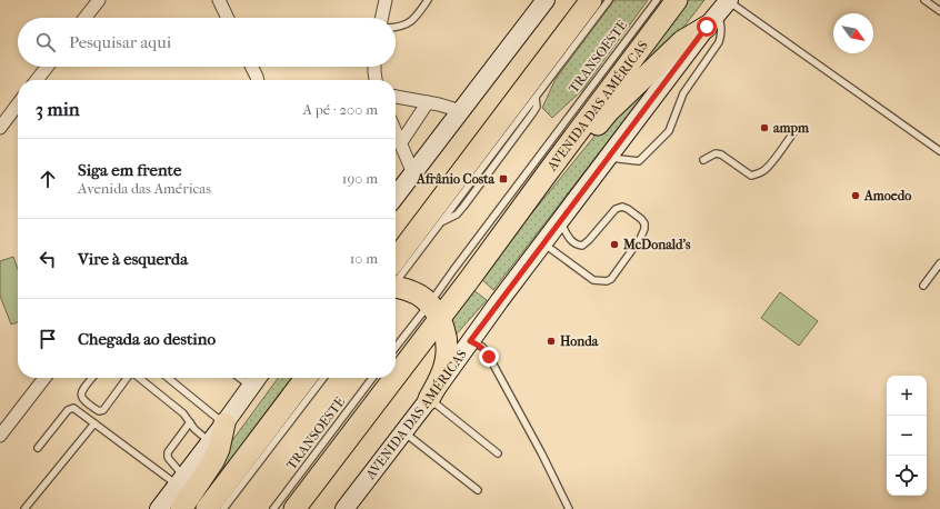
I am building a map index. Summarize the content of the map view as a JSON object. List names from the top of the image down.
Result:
{
  "streets": {
    "highway": ["AVENIDA DAS AMÉRICAS"],
    "lane": ["TRANSOESTE"]
  },
  "crossings": [
    ["TRANSOESTE", "AVENIDA DAS AMÉRICAS"]
  ],
  "places": {
    "other": [
      "ampm",
      "Amoedo",
      "McDonald's",
      "Honda"
    ],
    "transit": ["Afrânio Costa"]
  },
  "north": "bottom right",
  "page": {
    "search": "Pesquisar aqui",
    "heading": ["3 min", "A pé · 200 m"],
    "list": [
      ["Siga em frente", "Avenida das Américas", "190 m"],
      ["Vire à esquerda", "10 m"],
      "Chegada ao destino"
    ],
    "map_buttons": ["+", "−"]
  }
}
